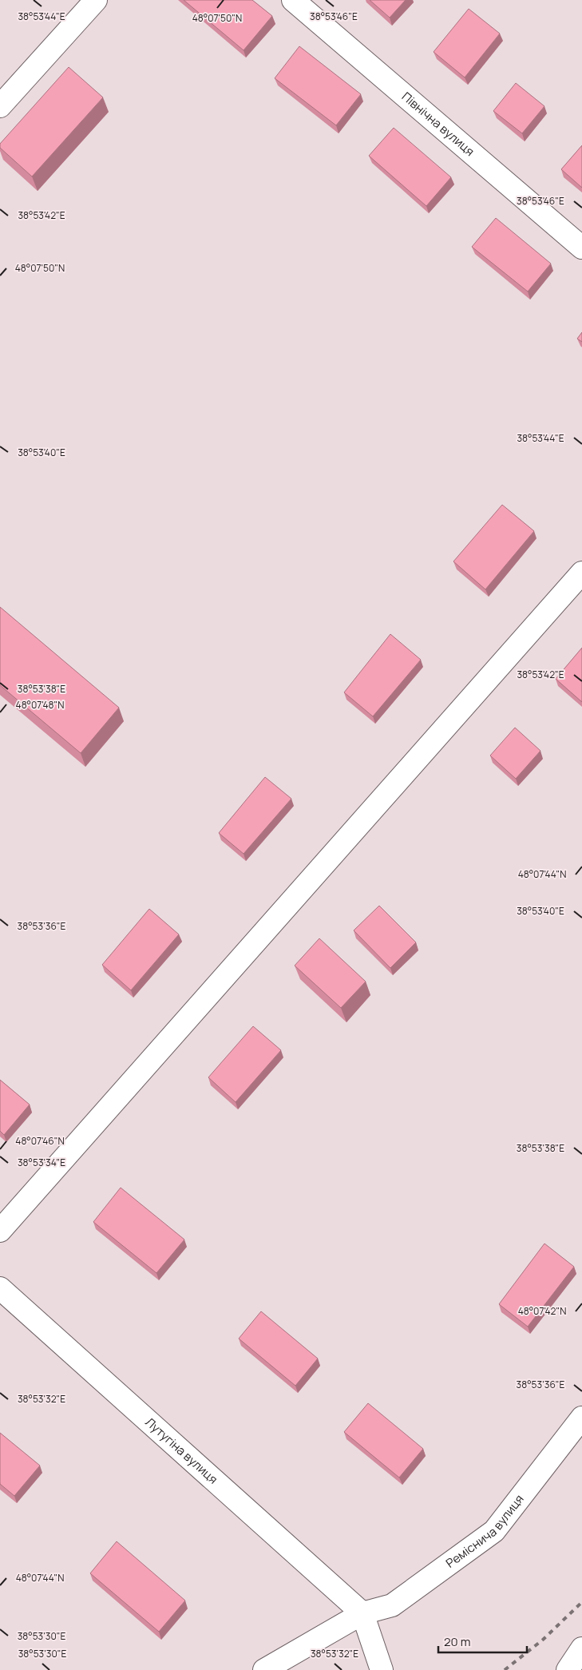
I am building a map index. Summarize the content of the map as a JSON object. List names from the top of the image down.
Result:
{
  "streets": {
    "street": ["Північна вулиця", "Лутугіна вулиця", "Реміснича вулиця"]
  },
  "crossings": [
    ["Лутугіна вулиця", "Реміснича вулиця"]
  ],
  "scale_bar": "20 m",
  "coordinates": [
    "38°53'46\"E",
    "38°53'44\"E",
    "48°07'50\"N",
    "38°53'42\"E",
    "38°53'40\"E",
    "38°53'38\"E",
    "48°07'48\"N",
    "48°07'44\"N",
    "38°53'36\"E",
    "48°07'46\"N",
    "38°53'34\"E",
    "48°07'42\"N",
    "38°53'32\"E",
    "38°53'30\"E"
  ]
}
